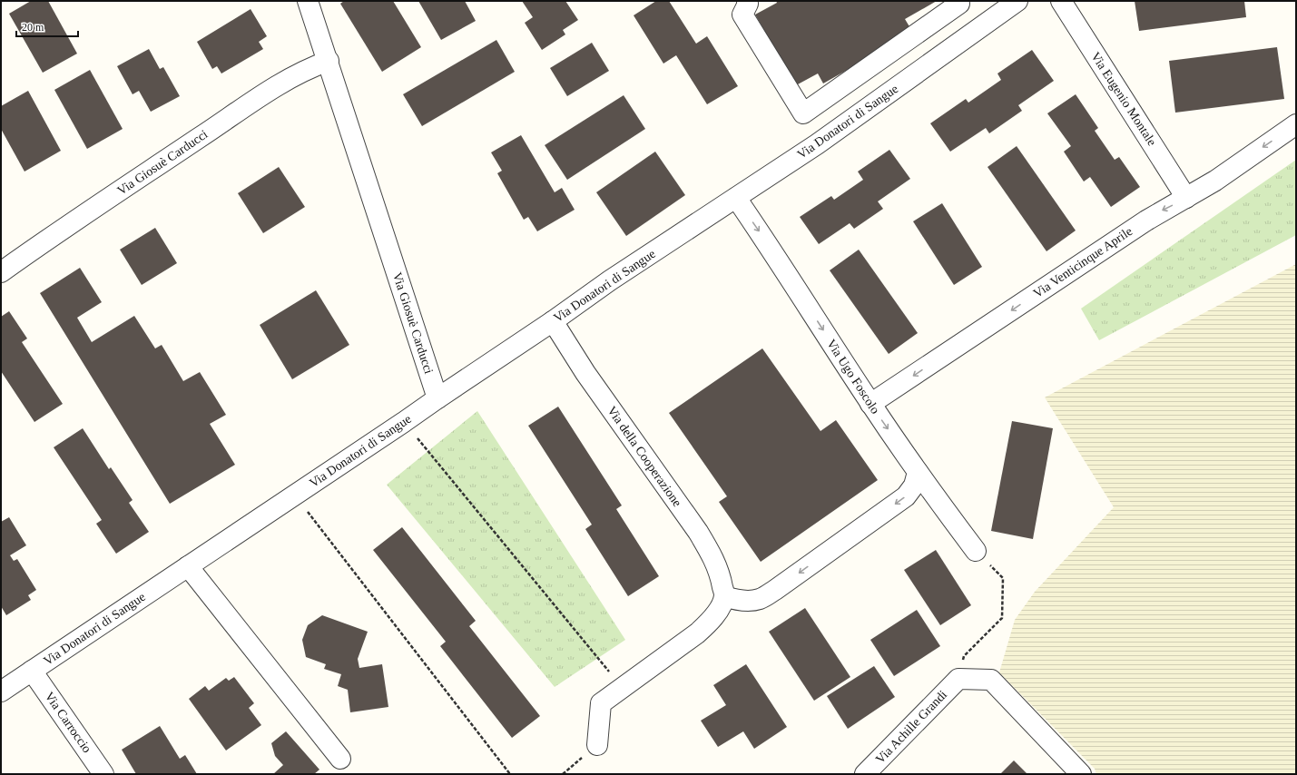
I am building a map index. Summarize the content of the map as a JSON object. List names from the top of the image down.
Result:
{
  "streets": {
    "street": [
      "Via Eugenio Montale",
      "Via Donatori di Sangue",
      "Via Giosuè Carducci",
      "Via Venticinque Aprile",
      "Via Ugo Foscolo",
      "Via della Cooperazione",
      "Via Carroccio",
      "Via Achille Grandi"
    ]
  },
  "crossings": [
    ["Via Eugenio Montale", "Via Venticinque Aprile"],
    ["Via Donatori di Sangue", "Via Giosuè Carducci"],
    ["Via Donatori di Sangue", "Via Ugo Foscolo"],
    ["Via Donatori di Sangue", "Via della Cooperazione"],
    ["Via Donatori di Sangue", "Via Carroccio"],
    ["Via Venticinque Aprile", "Via Ugo Foscolo"]
  ],
  "one_way": ["Via Venticinque Aprile", "Via Ugo Foscolo"],
  "scale_bar": "20 m"
}
